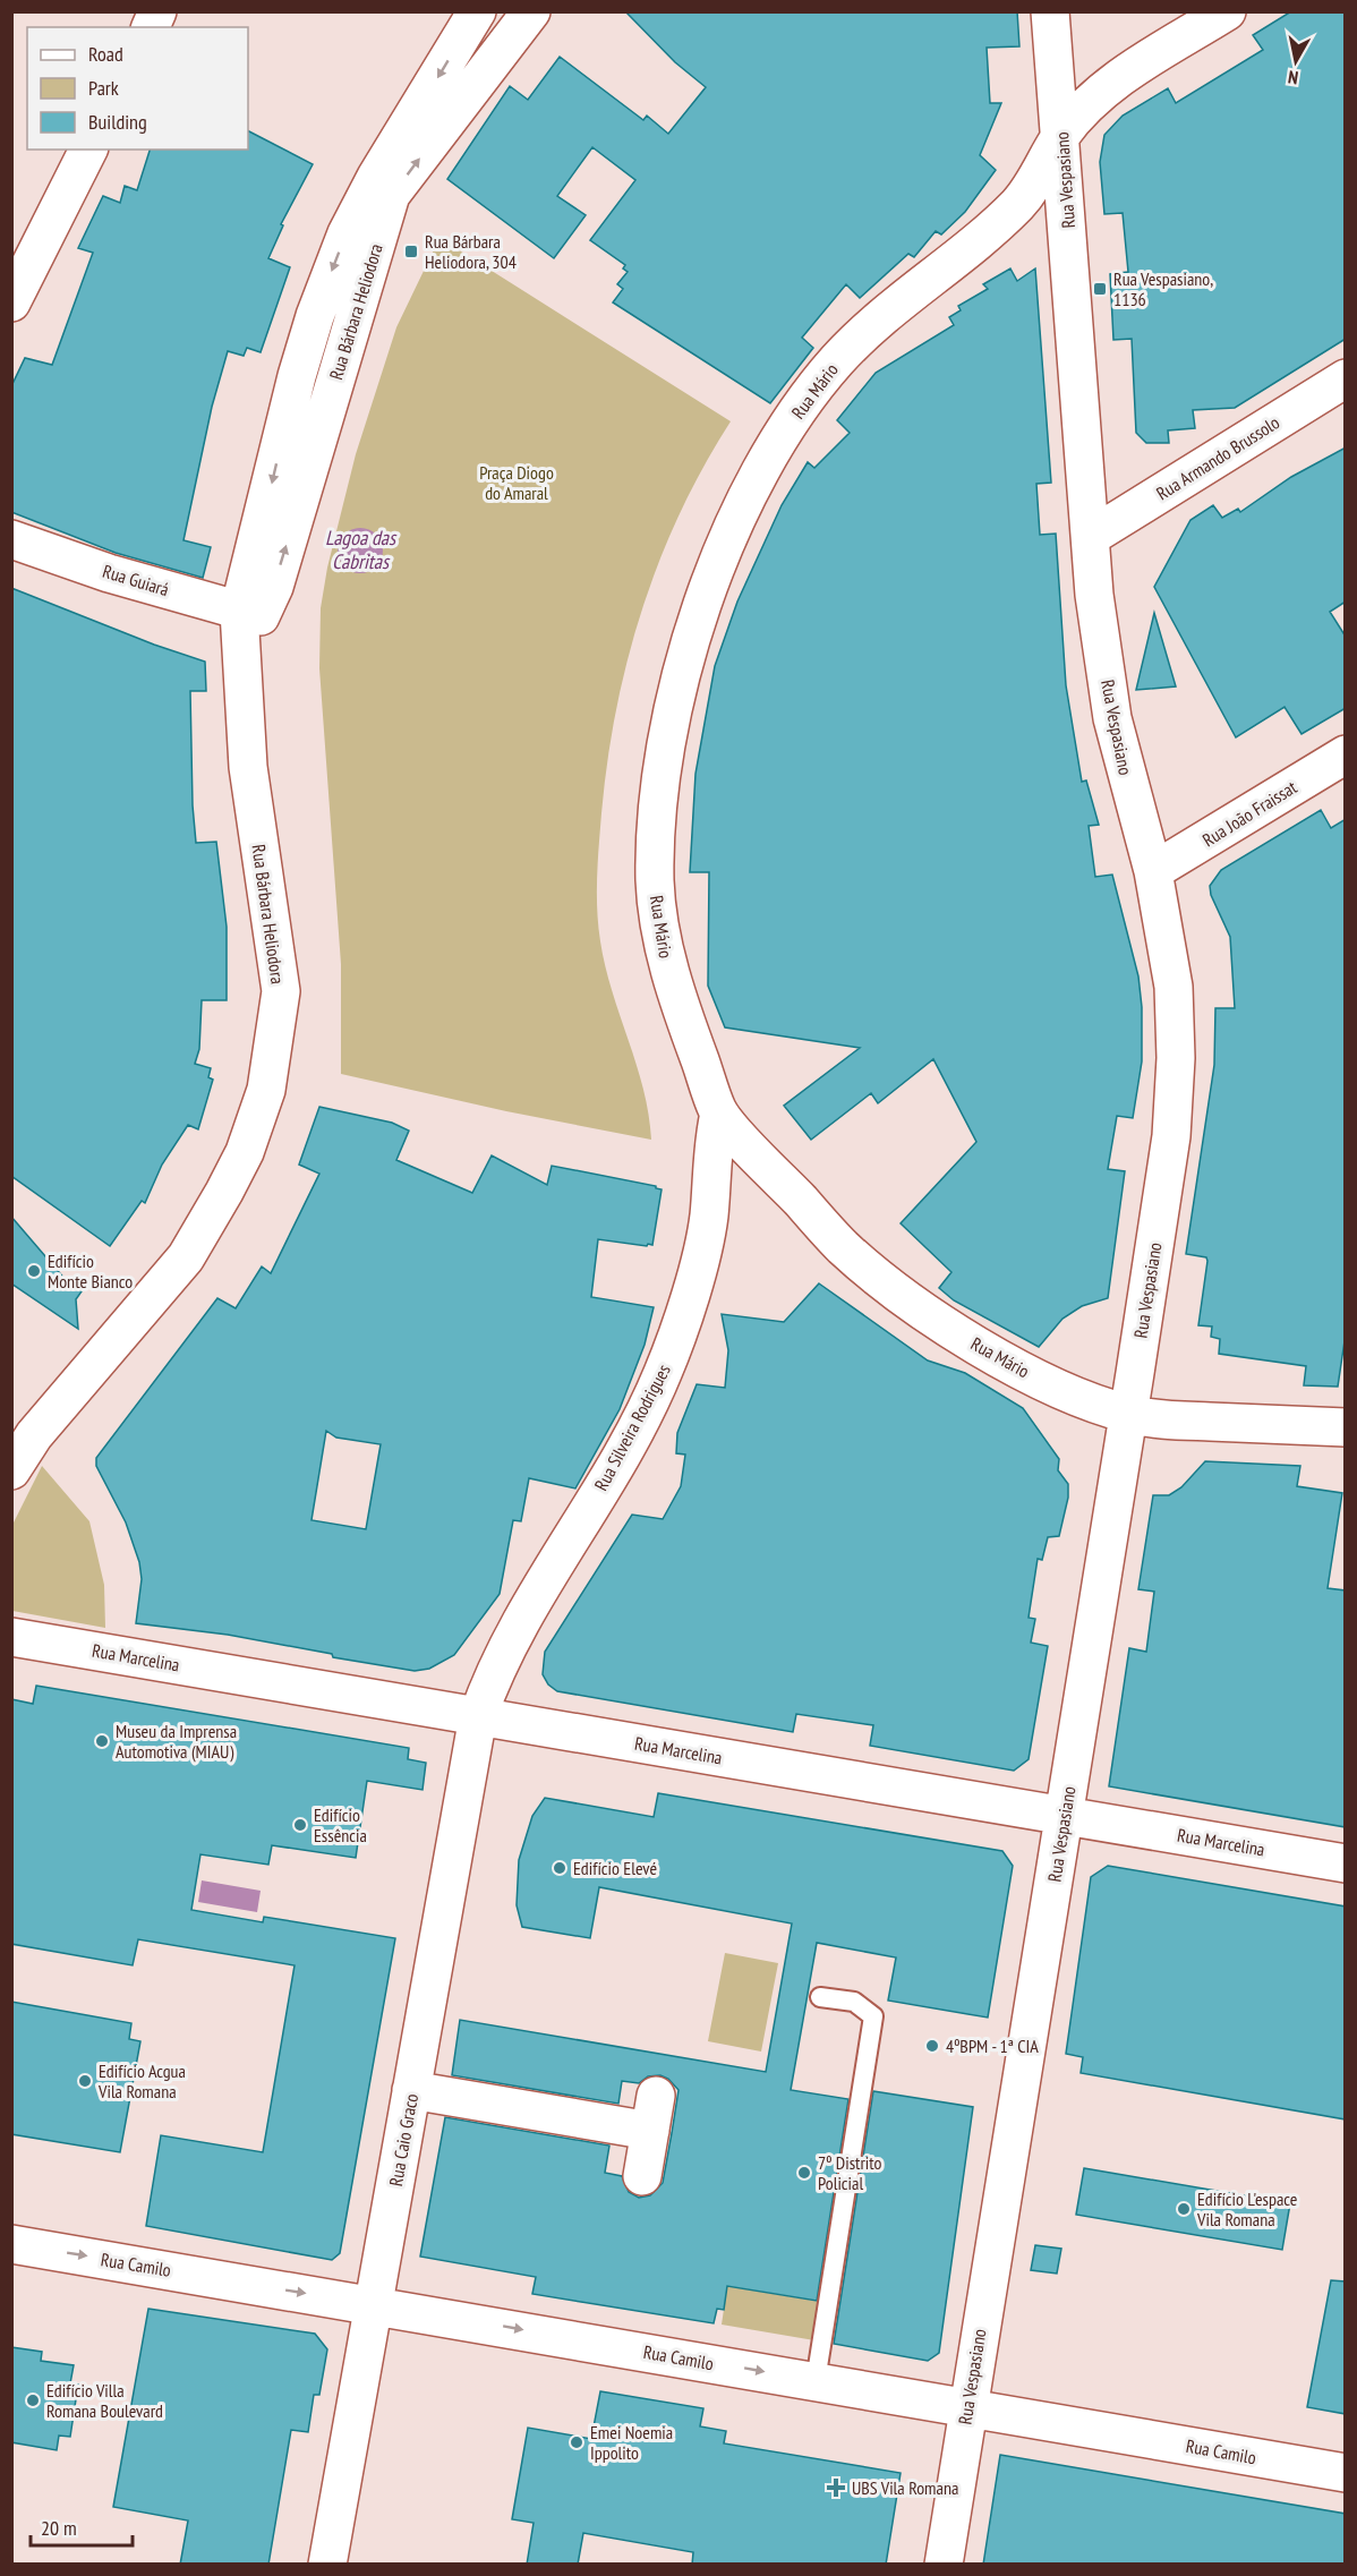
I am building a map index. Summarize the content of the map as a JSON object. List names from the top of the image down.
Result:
{
  "streets": {
    "street": [
      "Rua Vespasiano",
      "Rua Bárbara Heliodora",
      "Rua Mário",
      "Rua Armando Brussolo",
      "Rua Guiará",
      "Rua João Fraissat",
      "Rua Silveira Rodrigues",
      "Rua Marcelina",
      "Rua Caio Graco",
      "Rua Camilo"
    ]
  },
  "crossings": [
    ["Rua Vespasiano", "Rua Mário"],
    ["Rua Vespasiano", "Rua Armando Brussolo"],
    ["Rua Vespasiano", "Rua João Fraissat"],
    ["Rua Vespasiano", "Rua Marcelina"],
    ["Rua Vespasiano", "Rua Camilo"],
    ["Rua Bárbara Heliodora", "Rua Guiará"],
    ["Rua Mário", "Rua Silveira Rodrigues"],
    ["Rua Silveira Rodrigues", "Rua Marcelina"],
    ["Rua Silveira Rodrigues", "Rua Caio Graco"],
    ["Rua Marcelina", "Rua Caio Graco"],
    ["Rua Caio Graco", "Rua Camilo"]
  ],
  "one_way": ["Rua Camilo"],
  "water": ["Lagoa das Cabritas"],
  "parks": ["Praça Diogo do Amaral"],
  "places": {
    "transit": ["Rua Bárbara Heliodora, 304", "Rua Vespasiano, 1136"],
    "other": [
      "Edifício Monte Bianco",
      "Museu da Imprensa Automotiva (MIAU)",
      "Edifício Essência",
      "Edifício Elevé",
      "4ºBPM - 1ª CIA",
      "Edifício Acgua Vila Romana",
      "7º Distrito Policial",
      "Edifício L'espace Vila Romana",
      "Edifício Villa Romana Boulevard",
      "Emei Noemia Ippolito"
    ],
    "health": ["UBS Vila Romana"]
  },
  "legend": ["Road", "Park", "Building"],
  "scale_bar": "20 m",
  "north": "bottom"
}
